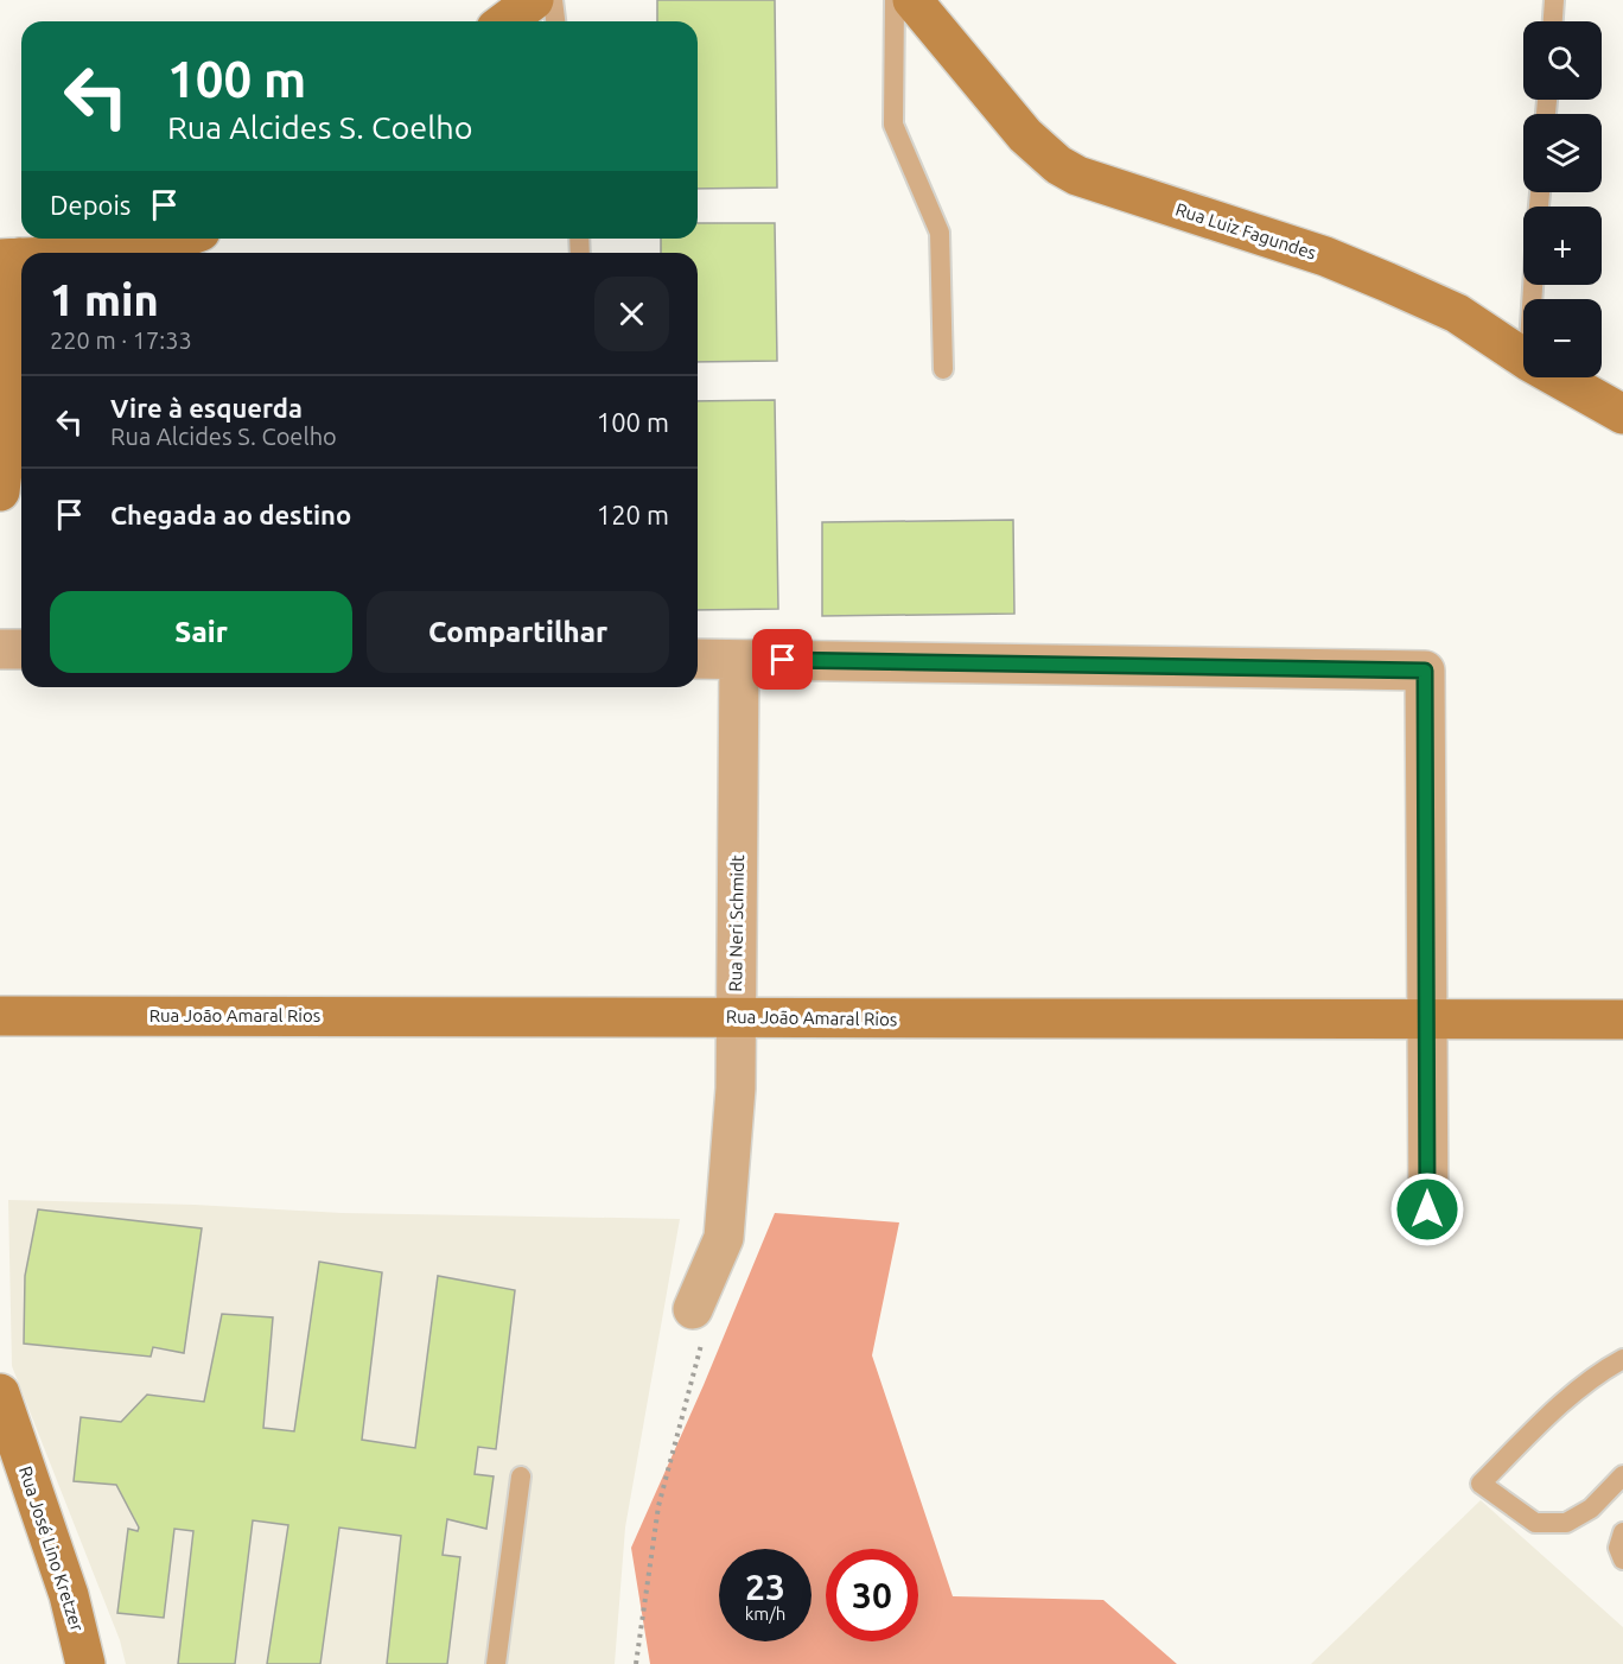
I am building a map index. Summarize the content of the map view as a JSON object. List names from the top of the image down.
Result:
{
  "streets": {
    "main road": ["Rua Luiz Fagundes", "Rua João Amaral Rios", "Rua José Lino Kretzer"],
    "street": ["Rua Neri Schmidt"]
  },
  "crossings": [
    ["Rua Neri Schmidt", "Rua João Amaral Rios"]
  ],
  "page": {
    "map_buttons": ["+", "−"],
    "turn": ["100 m", "Rua Alcides S. Coelho"],
    "then": "Depois",
    "heading": ["1 min", "220 m · 17:33"],
    "list": [
      {
        "name": "Vire à esquerda",
        "note": "Rua Alcides S. Coelho",
        "value": "100 m"
      },
      {
        "name": "Chegada ao destino",
        "value": "120 m"
      }
    ],
    "buttons": ["Sair", "Compartilhar"],
    "speed": "23 km/h",
    "limit": "30"
  }
}
